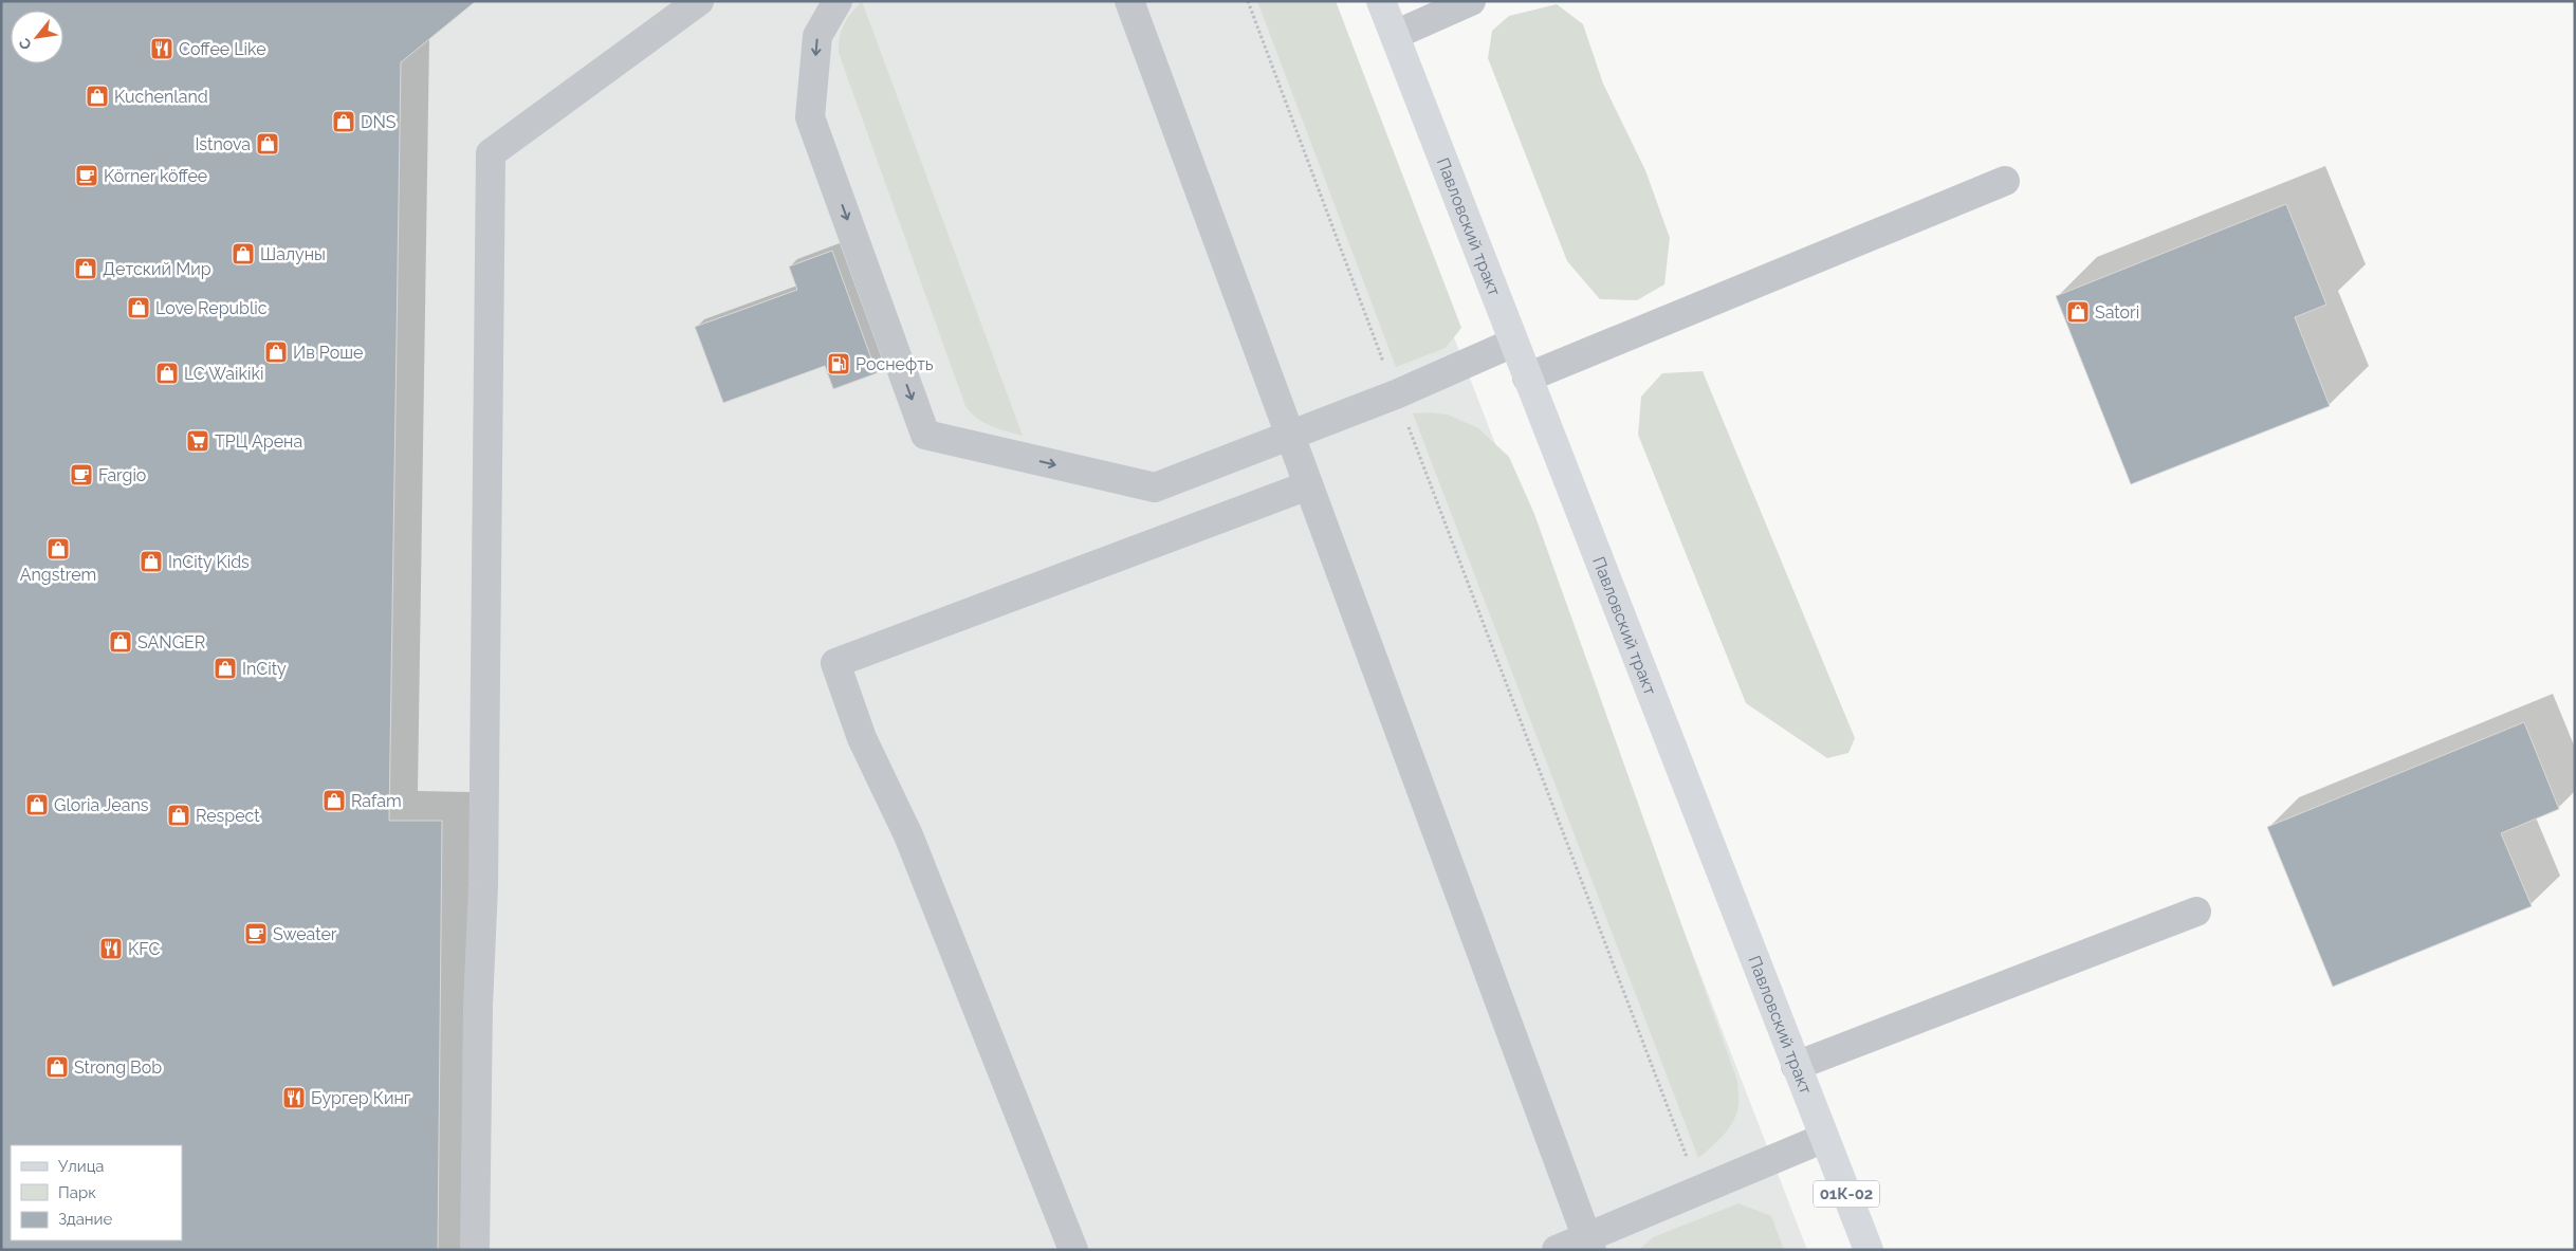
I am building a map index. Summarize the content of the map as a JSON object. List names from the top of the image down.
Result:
{
  "streets": {
    "main road": ["Павловский тракт", "01К-02"]
  },
  "places": {
    "restaurant": ["Coffee Like", "KFC", "Бургер Кинг"],
    "shop": [
      "Kuchenland",
      "DNS",
      "Istnova",
      "Шалуны",
      "Детский Мир",
      "Love Republic",
      "Satori",
      "Ив Роше",
      "LC Waikiki",
      "Angstrem",
      "InCity Kids",
      "SANGER",
      "InCity",
      "Rafam",
      "Gloria Jeans",
      "Respect",
      "Strong Bob"
    ],
    "cafe": ["Körner köffee", "Fargio", "Sweater"],
    "fuel station": ["Роснефть"],
    "supermarket": ["ТРЦ Арена"]
  },
  "legend": ["Улица", "Парк", "Здание"],
  "north": "bottom left"
}
